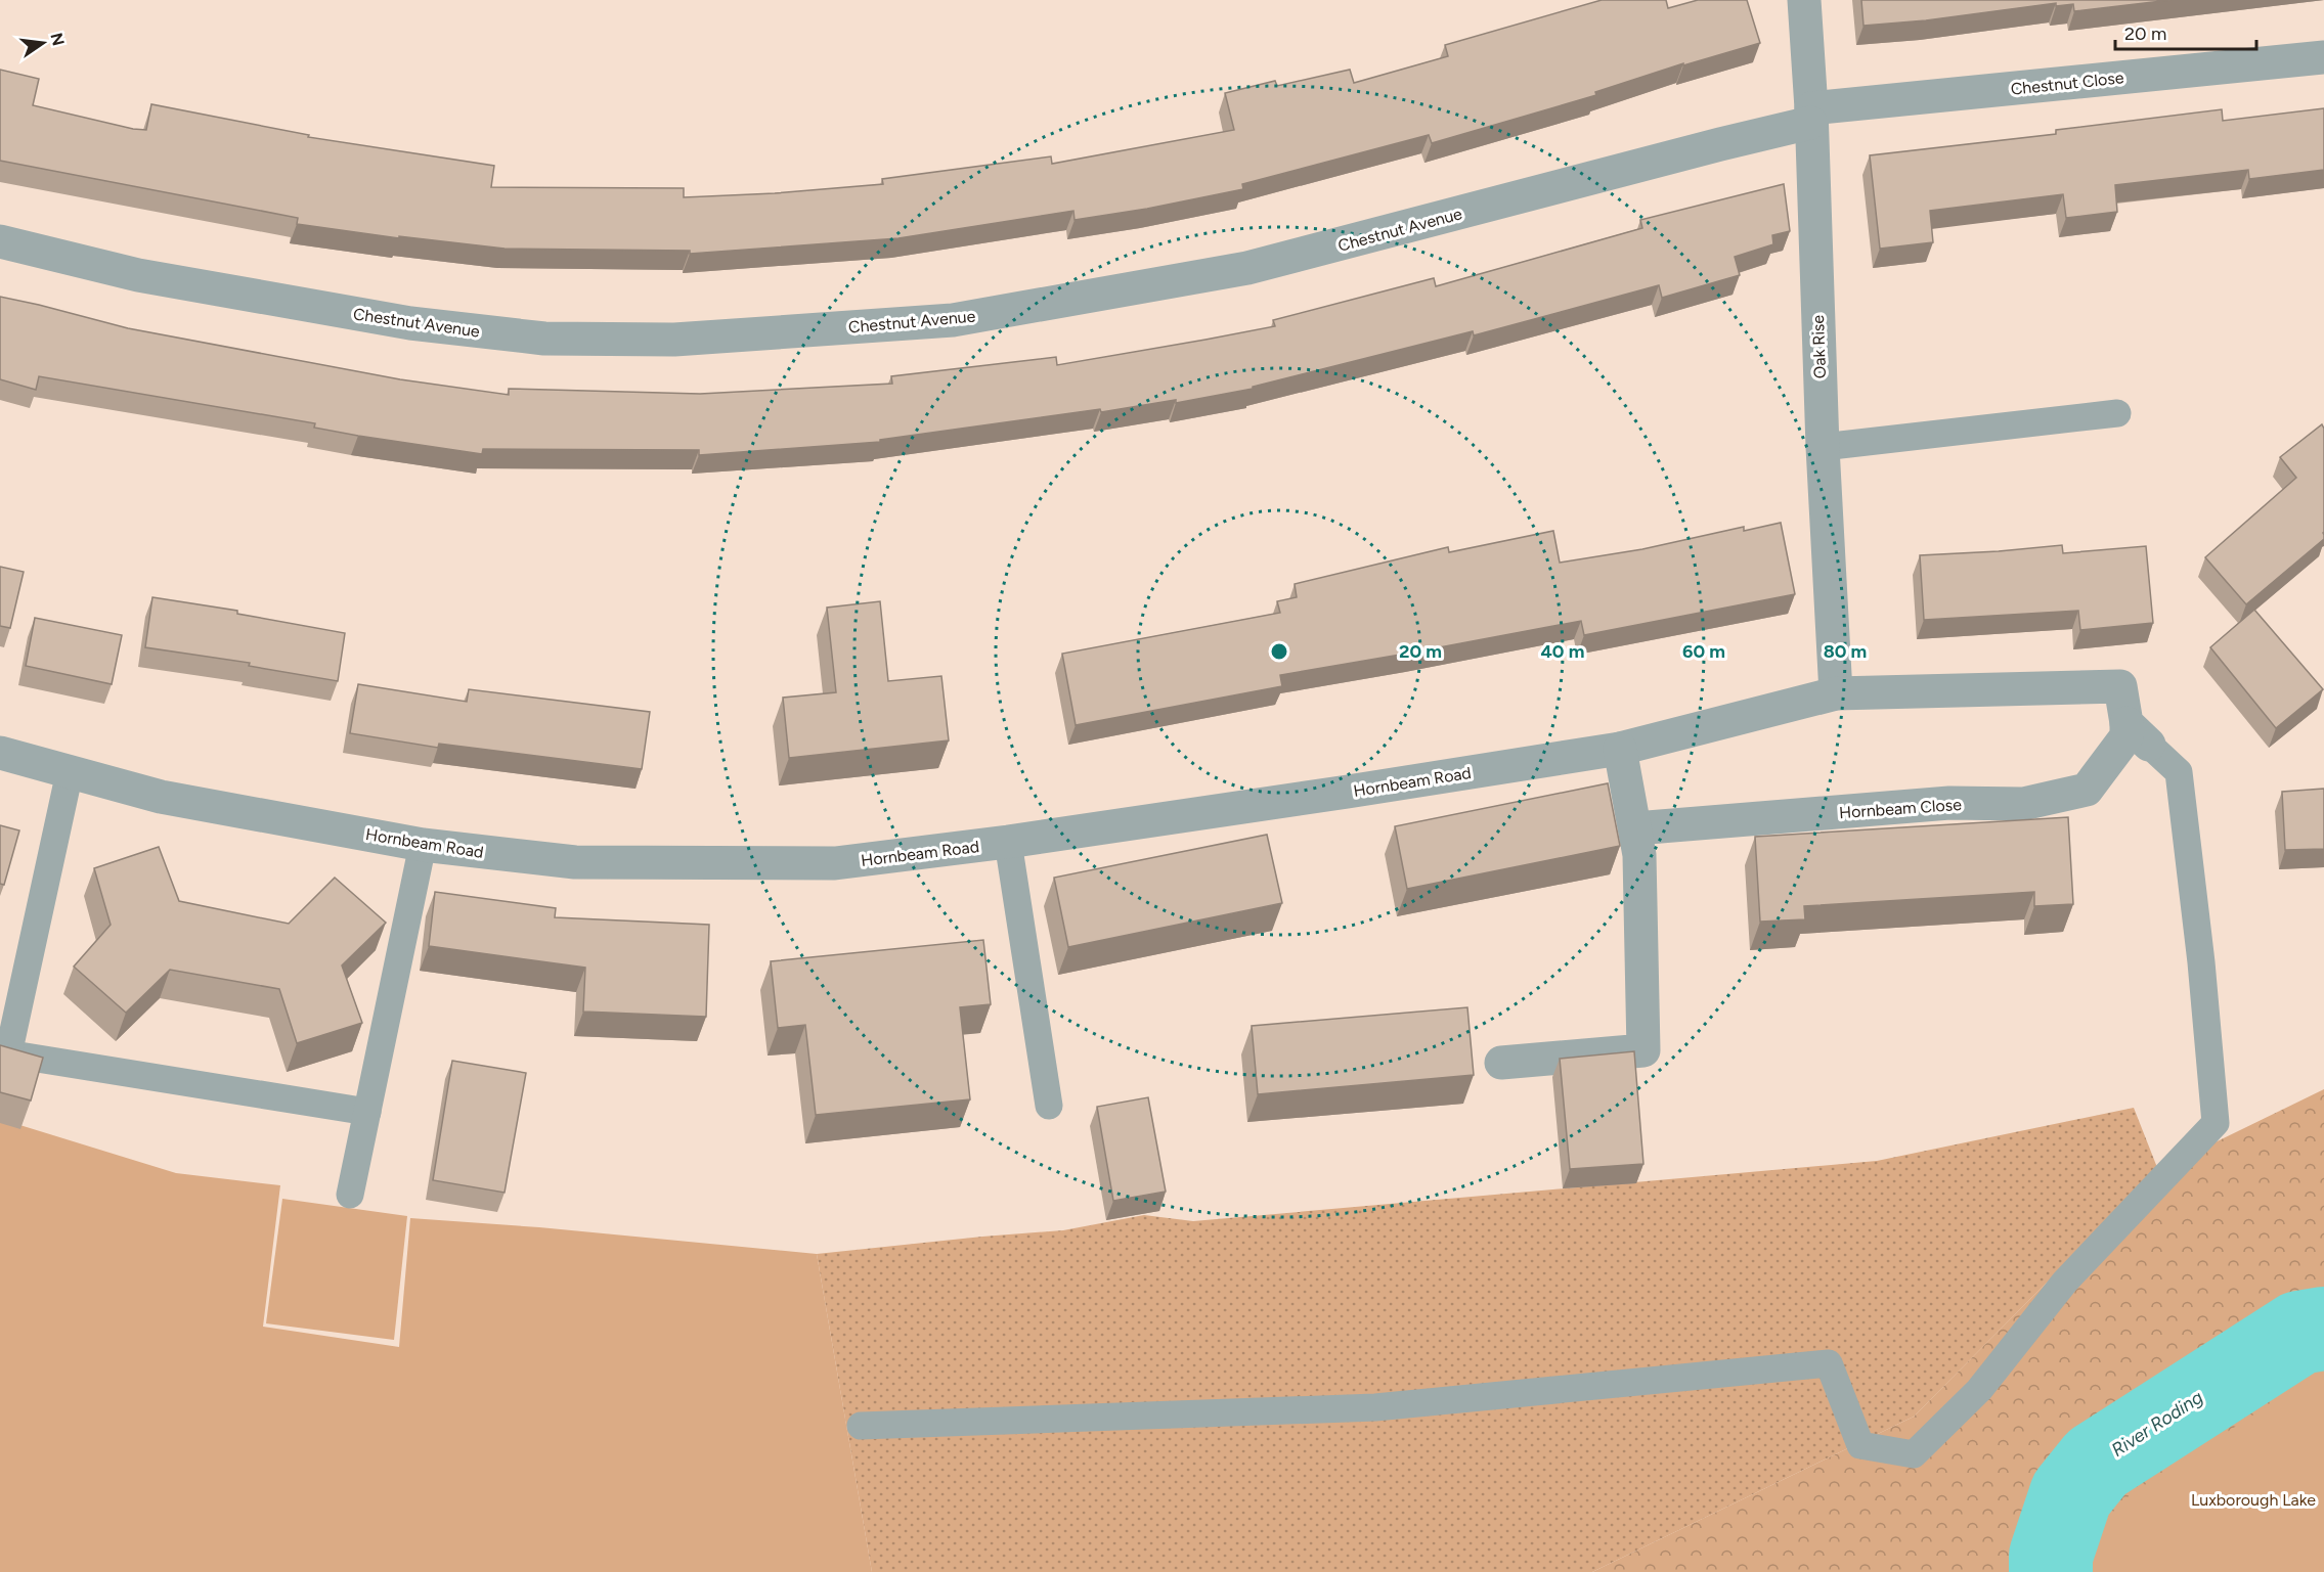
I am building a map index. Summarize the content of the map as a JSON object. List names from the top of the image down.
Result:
{
  "streets": {
    "street": [
      "Chestnut Close",
      "Chestnut Avenue",
      "Oak Rise",
      "Hornbeam Road",
      "Hornbeam Close"
    ]
  },
  "crossings": [
    ["Chestnut Close", "Chestnut Avenue"],
    ["Chestnut Close", "Oak Rise"],
    ["Chestnut Avenue", "Oak Rise"],
    ["Oak Rise", "Hornbeam Road"]
  ],
  "water": ["River Roding"],
  "parks": ["Luxborough Lake"],
  "scale_bar": "20 m",
  "north": "right",
  "rings": [
    "20 m",
    "40 m",
    "60 m",
    "80 m"
  ]
}
